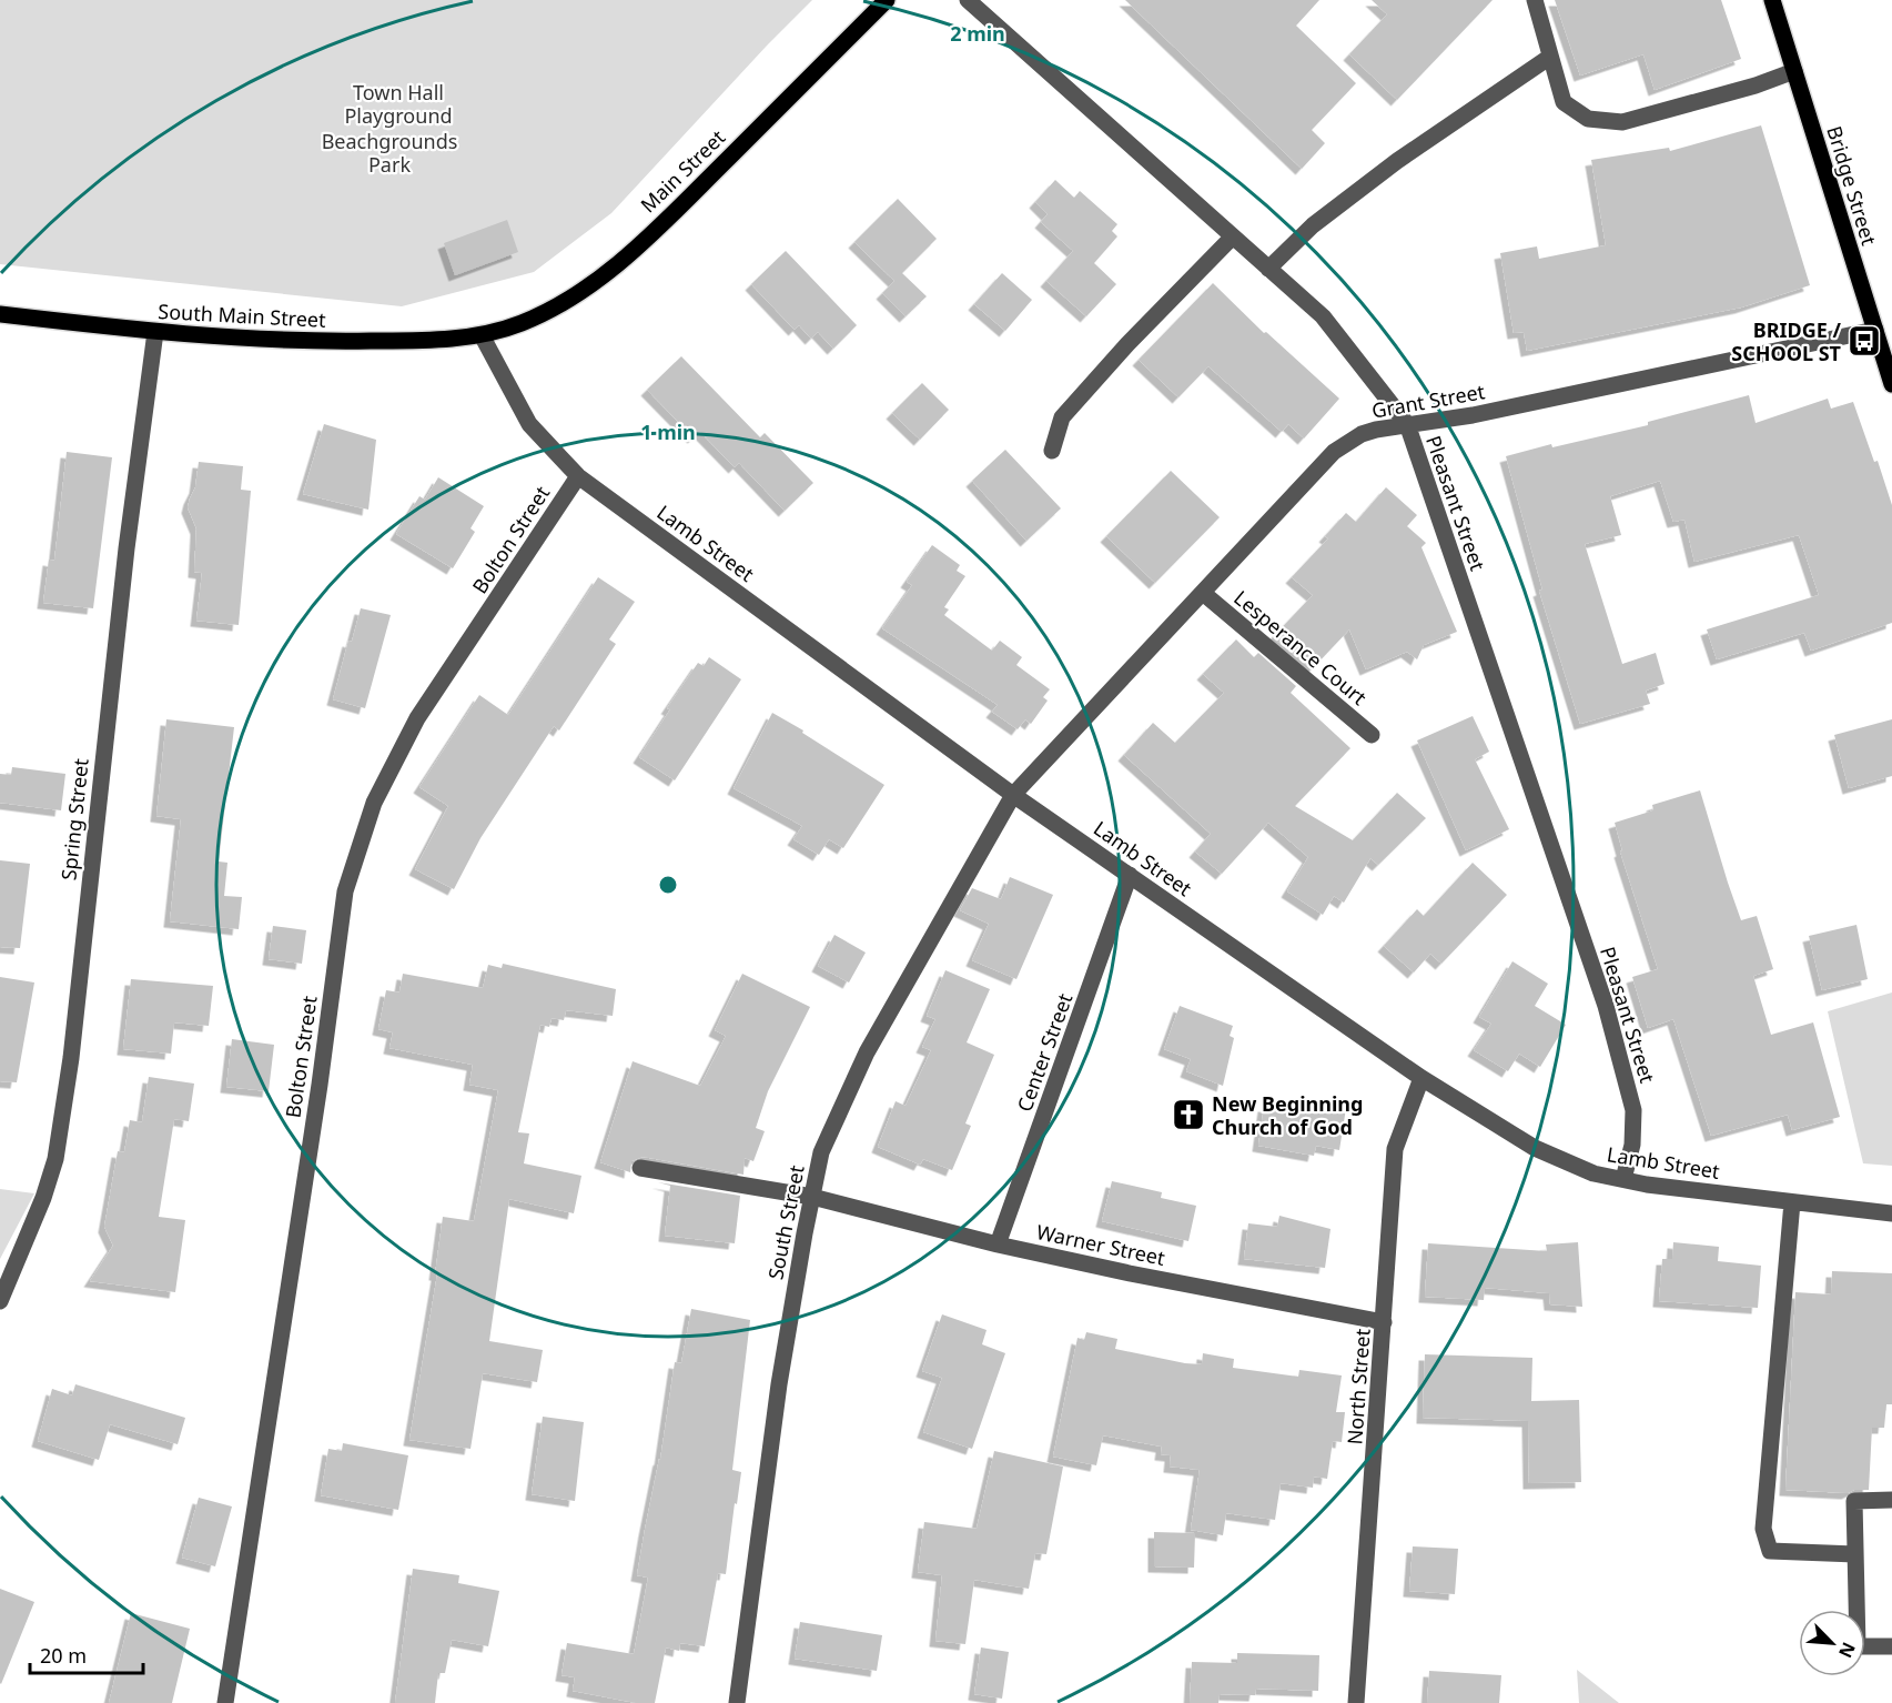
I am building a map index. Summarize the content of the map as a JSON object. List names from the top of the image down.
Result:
{
  "streets": {
    "main road": ["Main Street", "Bridge Street", "South Main Street"],
    "street": [
      "Grant Street",
      "Pleasant Street",
      "Bolton Street",
      "Lamb Street",
      "Lesperance Court",
      "Spring Street",
      "Center Street",
      "South Street",
      "Warner Street",
      "North Street"
    ]
  },
  "crossings": [
    ["Main Street", "South Main Street"],
    ["Main Street", "Lamb Street"],
    ["Bridge Street", "Grant Street"],
    ["South Main Street", "Lamb Street"],
    ["South Main Street", "Spring Street"],
    ["Grant Street", "Pleasant Street"],
    ["Grant Street", "Lamb Street"],
    ["Grant Street", "Lesperance Court"],
    ["Grant Street", "South Street"],
    ["Pleasant Street", "Lamb Street"],
    ["Bolton Street", "Lamb Street"],
    ["Lamb Street", "Center Street"],
    ["Lamb Street", "South Street"],
    ["Lamb Street", "North Street"],
    ["Center Street", "Warner Street"],
    ["South Street", "Warner Street"],
    ["Warner Street", "North Street"]
  ],
  "parks": ["Town Hall Playground", "Beachgrounds Park"],
  "places": {
    "bus stop": ["BRIDGE / SCHOOL ST"],
    "church": ["New Beginning Church of God"]
  },
  "scale_bar": "20 m",
  "north": "bottom right",
  "rings": ["2 min", "1 min"]
}
